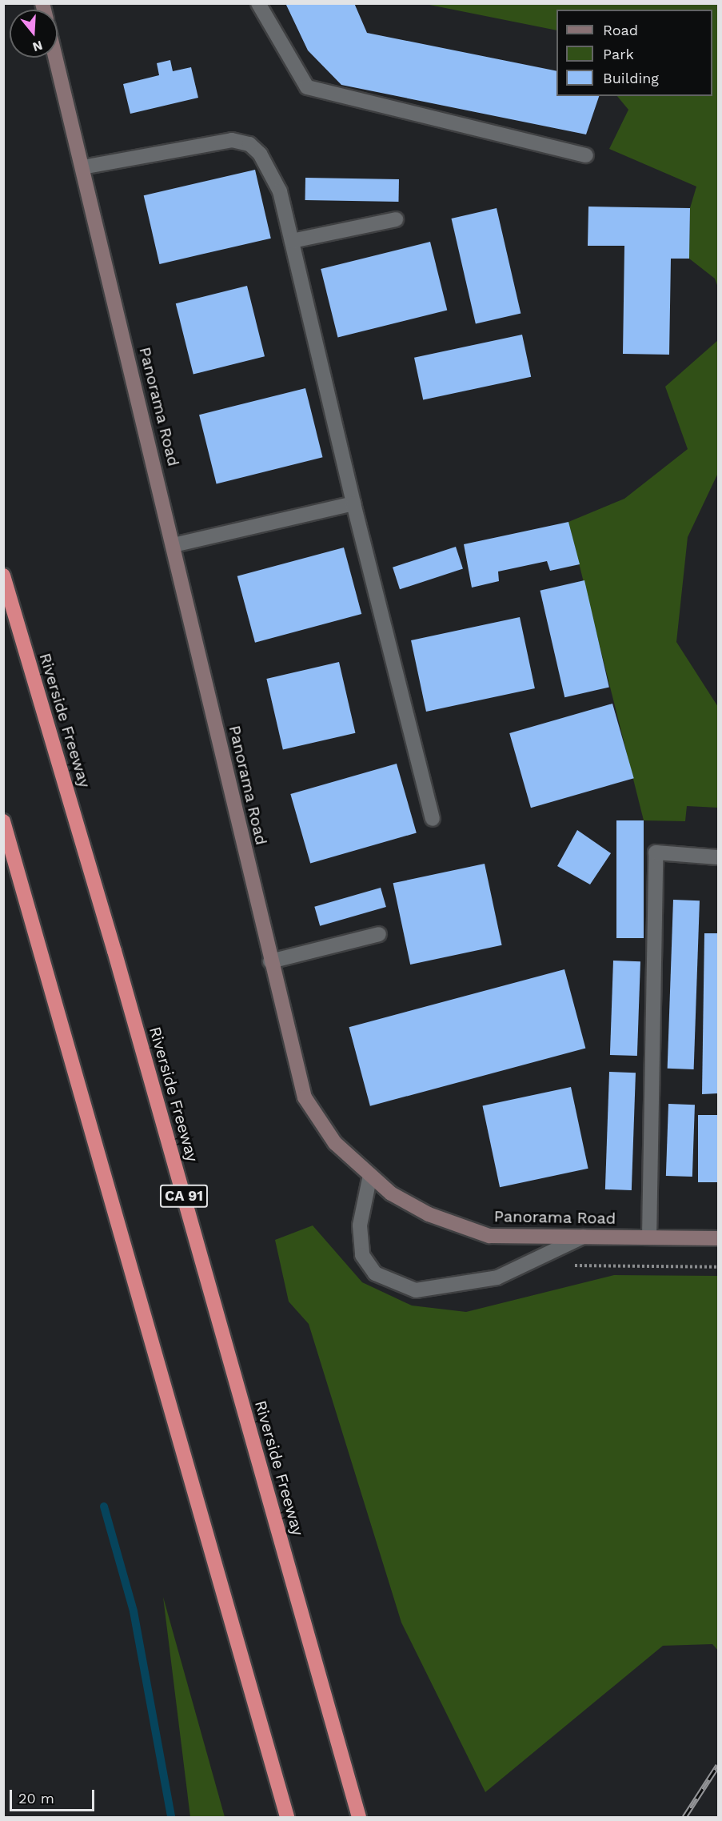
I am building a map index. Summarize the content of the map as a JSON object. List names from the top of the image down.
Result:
{
  "streets": {
    "highway": ["Riverside Freeway", "CA 91"],
    "street": ["Panorama Road"]
  },
  "legend": ["Road", "Park", "Building"],
  "scale_bar": "20 m",
  "north": "bottom"
}
